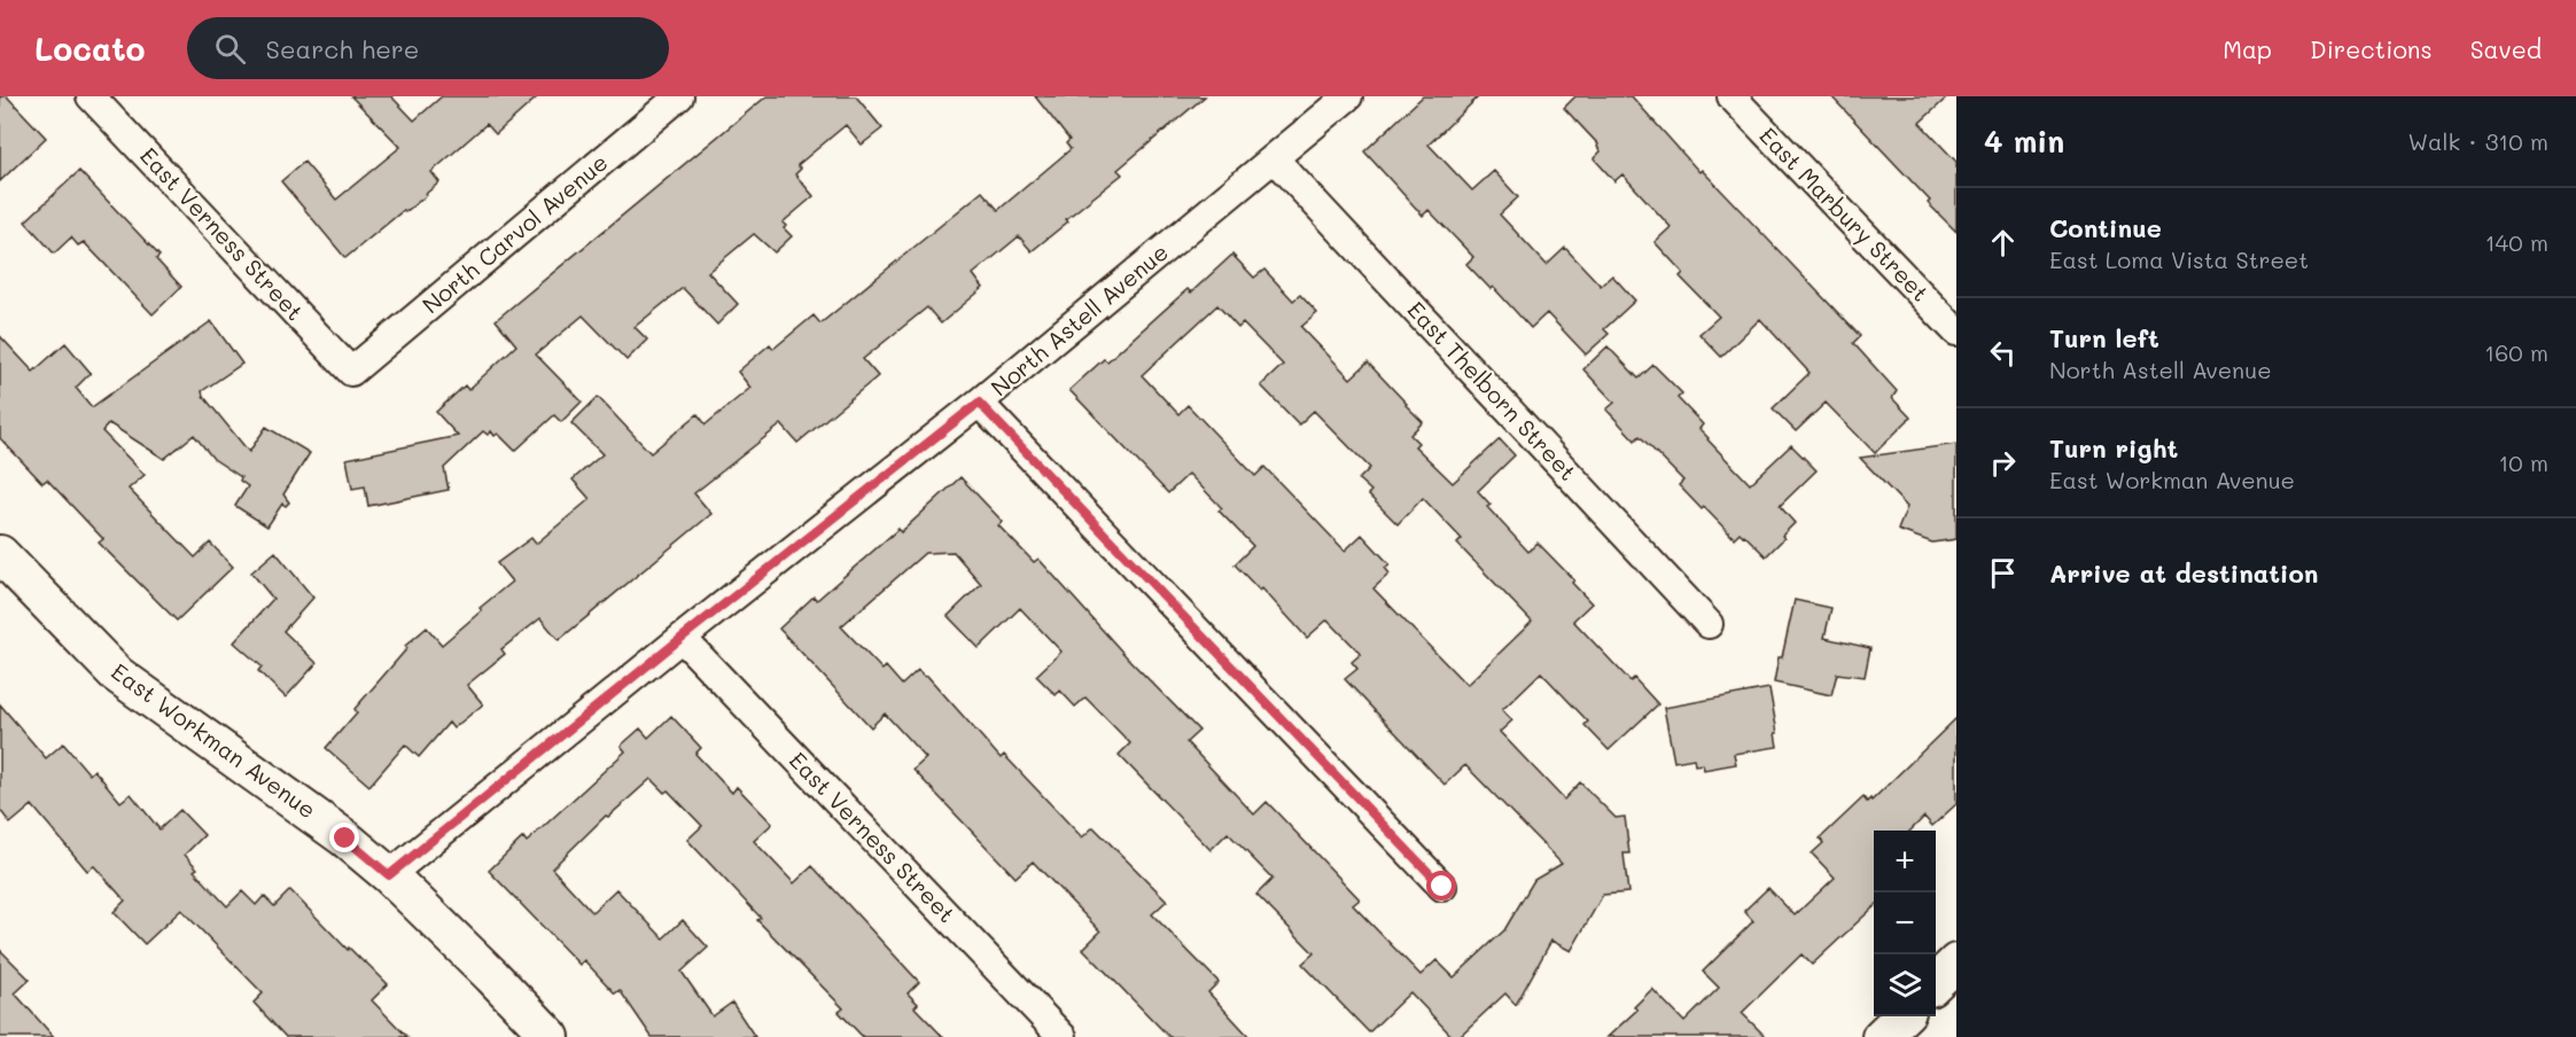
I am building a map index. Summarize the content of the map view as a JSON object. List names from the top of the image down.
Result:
{
  "streets": {
    "street": [
      "East Marbury Street",
      "East Verness Street",
      "North Carvol Avenue",
      "North Astell Avenue",
      "East Thelborn Street",
      "East Workman Avenue"
    ]
  },
  "crossings": [
    ["East Verness Street", "North Carvol Avenue"],
    ["East Verness Street", "North Astell Avenue"],
    ["North Astell Avenue", "East Thelborn Street"],
    ["North Astell Avenue", "East Workman Avenue"]
  ],
  "page": {
    "header": "Locato",
    "search": "Search here",
    "nav": ["Map", "Directions", "Saved"],
    "heading": ["4 min", "Walk · 310 m"],
    "list": [
      ["Continue", "East Loma Vista Street", "140 m"],
      ["Turn left", "North Astell Avenue", "160 m"],
      ["Turn right", "East Workman Avenue", "10 m"],
      "Arrive at destination"
    ],
    "map_buttons": ["+", "−"]
  }
}
